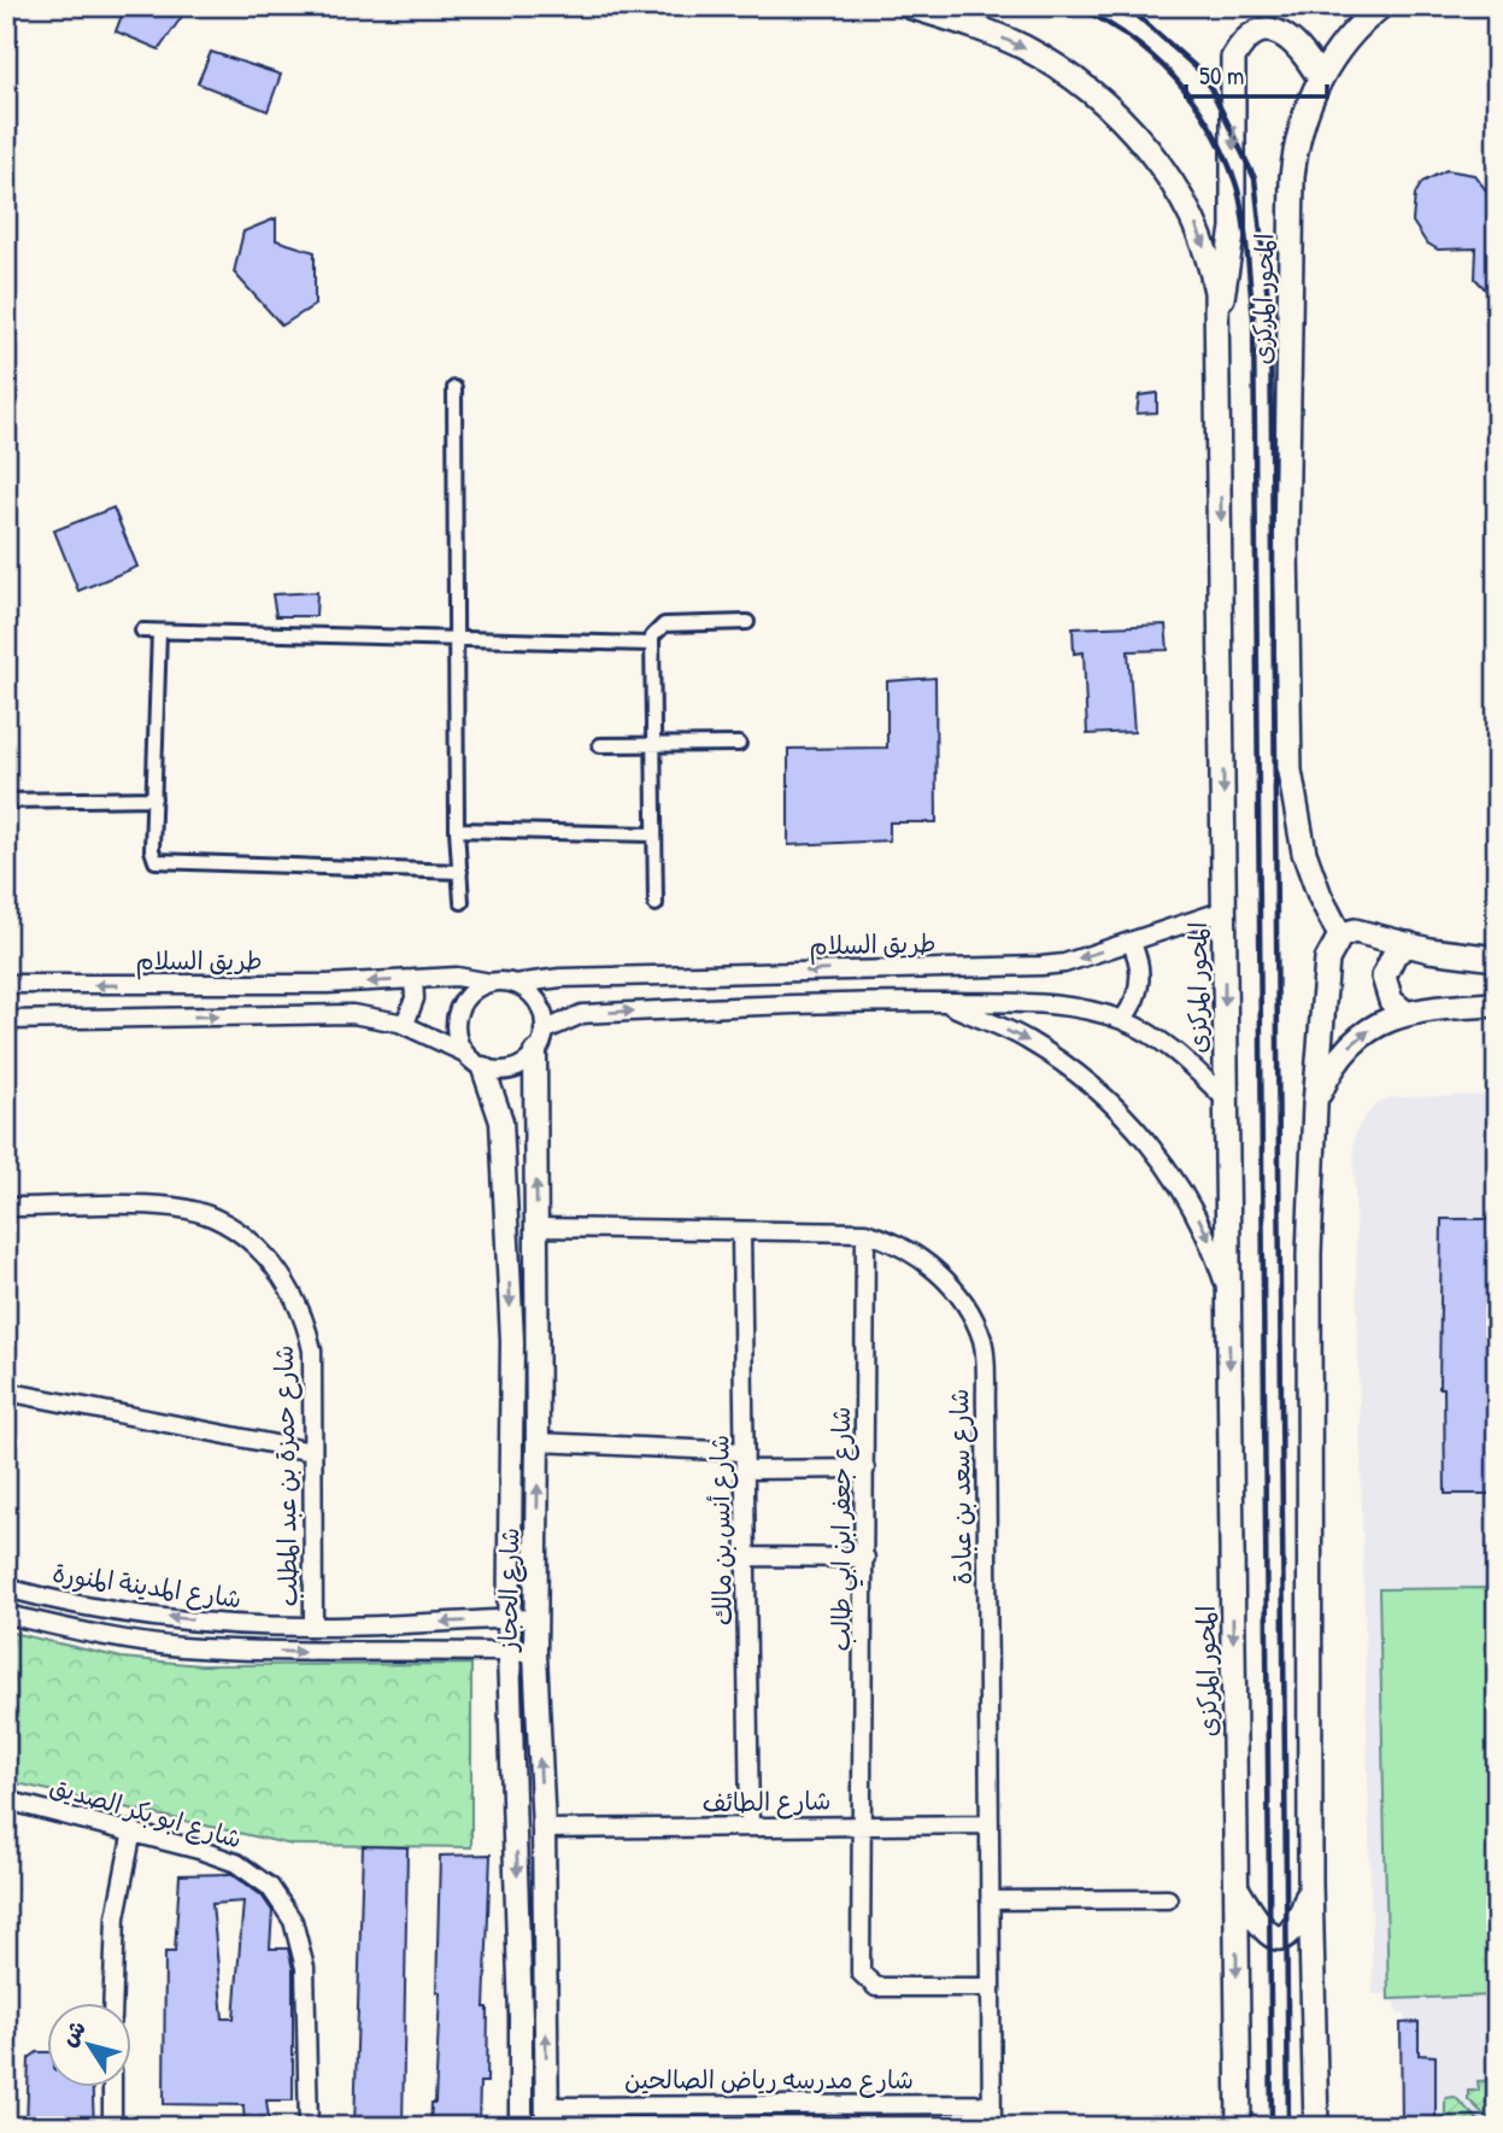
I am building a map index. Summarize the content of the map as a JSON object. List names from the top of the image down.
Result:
{
  "streets": {
    "main road": ["المحور المركزى"],
    "street": [
      "طريق السلام",
      "شارع حمزة بن عبد المطلب",
      "شارع سعد بن عبادة",
      "شارع جعفر ابن ابي طالب",
      "شارع أنس بن مالك",
      "شارع المدينة المنورة",
      "شارع الحجاز",
      "شارع الطائف",
      "شارع ابو بكر الصديق",
      "شارع مدرسه رياض الصالحين"
    ]
  },
  "crossings": [
    ["المحور المركزى", "طريق السلام"],
    ["طريق السلام", "شارع الحجاز"],
    ["شارع حمزة بن عبد المطلب", "شارع المدينة المنورة"],
    ["شارع سعد بن عبادة", "شارع جعفر ابن ابي طالب"],
    ["شارع سعد بن عبادة", "شارع أنس بن مالك"],
    ["شارع سعد بن عبادة", "شارع الحجاز"],
    ["شارع سعد بن عبادة", "شارع الطائف"],
    ["شارع سعد بن عبادة", "شارع مدرسه رياض الصالحين"],
    ["شارع جعفر ابن ابي طالب", "شارع الطائف"],
    ["شارع أنس بن مالك", "شارع الطائف"],
    ["شارع المدينة المنورة", "شارع الحجاز"],
    ["شارع الحجاز", "شارع الطائف"],
    ["شارع الحجاز", "شارع مدرسه رياض الصالحين"]
  ],
  "scale_bar": "50 m",
  "north": "top left"
}
